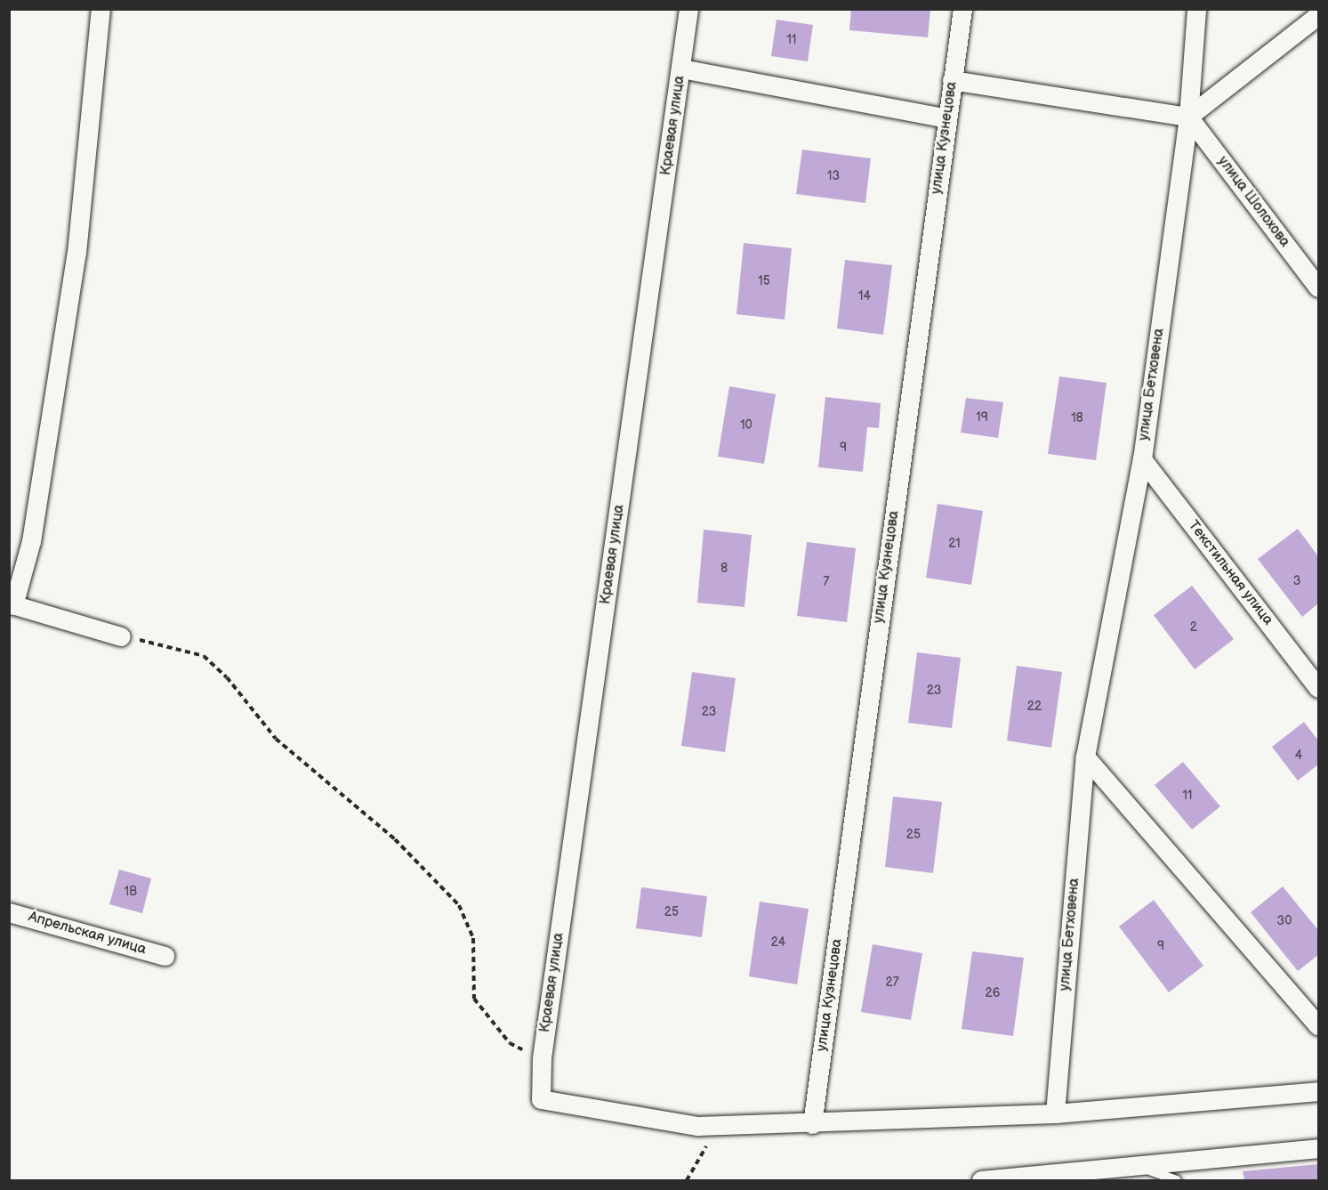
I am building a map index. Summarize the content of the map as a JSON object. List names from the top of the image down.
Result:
{
  "streets": {
    "street": [
      "Краевая улица",
      "улица Кузнецова",
      "улица Шолохова",
      "улица Бетховена",
      "Текстильная улица",
      "Апрельская улица"
    ]
  },
  "crossings": [
    ["улица Шолохова", "улица Бетховена"],
    ["улица Бетховена", "Текстильная улица"]
  ],
  "house_numbers": [
    "11",
    "13",
    "15",
    "14",
    "19",
    "18",
    "10",
    "9",
    "21",
    "8",
    "3",
    "7",
    "2",
    "23",
    "22",
    "23",
    "4",
    "11",
    "25",
    "1В",
    "25",
    "30",
    "24",
    "9",
    "27",
    "26"
  ]
}
